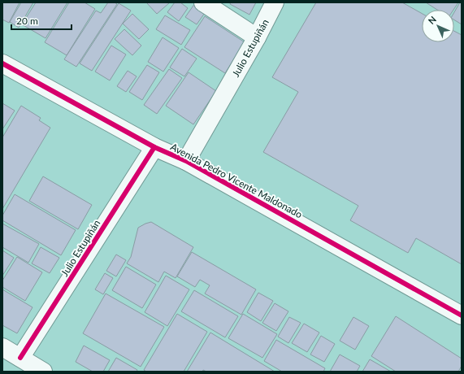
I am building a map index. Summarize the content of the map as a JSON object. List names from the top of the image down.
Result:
{
  "streets": {
    "street": ["Julio Estupiñán", "Avenida Pedro Vicente Maldonado"]
  },
  "crossings": [
    ["Julio Estupiñán", "Avenida Pedro Vicente Maldonado"]
  ],
  "scale_bar": "20 m",
  "north": "top left"
}
